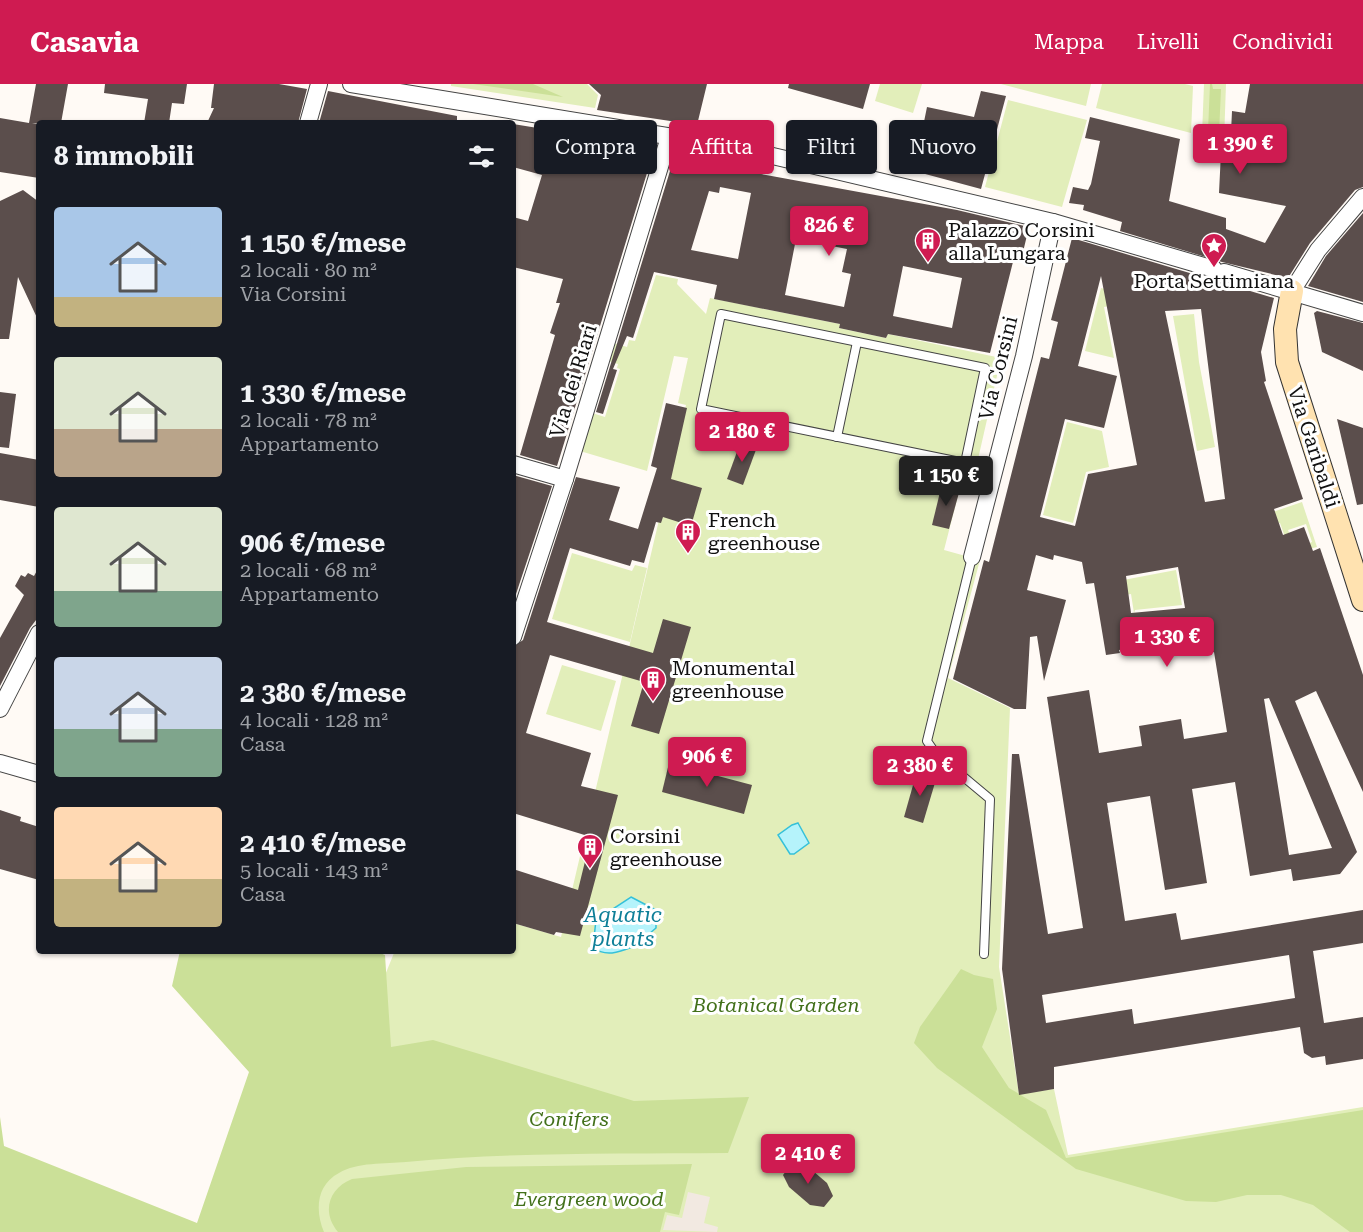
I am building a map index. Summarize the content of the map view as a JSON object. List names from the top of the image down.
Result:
{
  "streets": {
    "street": ["Via Corsini", "Via dei Riari", "Via Garibaldi"]
  },
  "water": ["Aquatic plants"],
  "parks": ["Botanical Garden", "Conifers", "Evergreen wood"],
  "places": {
    "building": [
      "Palazzo Corsini alla Lungara",
      "French greenhouse",
      "Monumental greenhouse",
      "Corsini greenhouse"
    ],
    "place": ["Porta Settimiana"]
  },
  "page": {
    "header": "Casavia",
    "nav": ["Mappa", "Livelli", "Condividi"],
    "chip": [
      "Compra",
      "Affitta",
      "Filtri",
      "Nuovo"
    ],
    "heading": "8 immobili",
    "price": [
      "1 390 €",
      "826 €",
      "2 180 €",
      "1 150 €",
      "1 330 €",
      "906 €",
      "2 380 €",
      "2 410 €"
    ],
    "list": [
      {
        "name": "1 150 €/mese",
        "note": "2 locali · 80 m² · Via Corsini"
      },
      {
        "name": "1 330 €/mese",
        "note": "2 locali · 78 m² · Appartamento"
      },
      {
        "name": "906 €/mese",
        "note": "2 locali · 68 m² · Appartamento"
      },
      {
        "name": "2 380 €/mese",
        "note": "4 locali · 128 m² · Casa"
      },
      {
        "name": "2 410 €/mese",
        "note": "5 locali · 143 m² · Casa"
      }
    ]
  }
}
